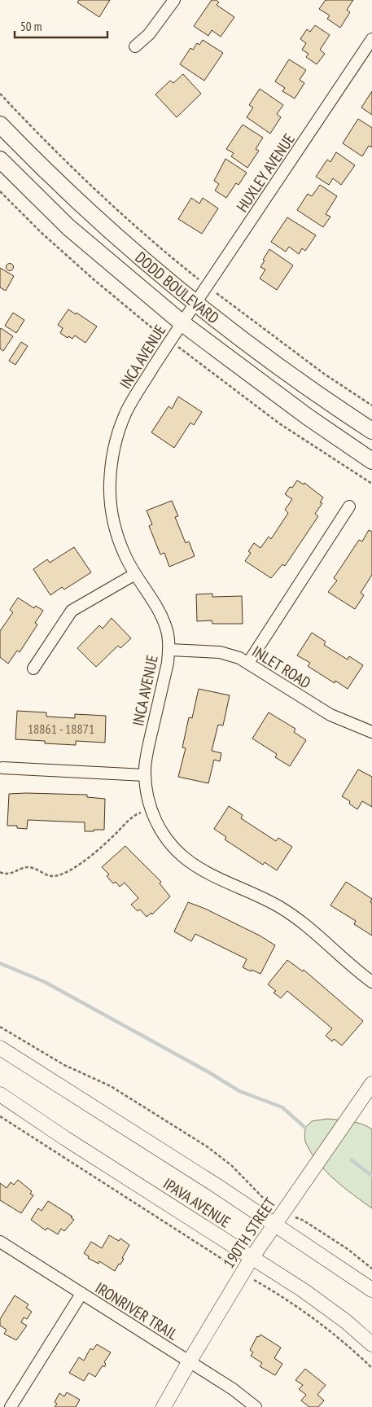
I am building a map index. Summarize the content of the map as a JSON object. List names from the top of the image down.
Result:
{
  "streets": {
    "main road": ["DODD BOULEVARD"],
    "street": [
      "HUXLEY AVENUE",
      "INCA AVENUE",
      "INLET ROAD",
      "IPAVA AVENUE",
      "190TH STREET",
      "IRONRIVER TRAIL"
    ]
  },
  "crossings": [
    ["HUXLEY AVENUE", "DODD BOULEVARD"],
    ["HUXLEY AVENUE", "INCA AVENUE"],
    ["DODD BOULEVARD", "INCA AVENUE"],
    ["INCA AVENUE", "INLET ROAD"],
    ["IPAVA AVENUE", "190TH STREET"],
    ["190TH STREET", "IRONRIVER TRAIL"]
  ],
  "house_numbers": ["18861 - 18871"],
  "scale_bar": "50 m"
}
